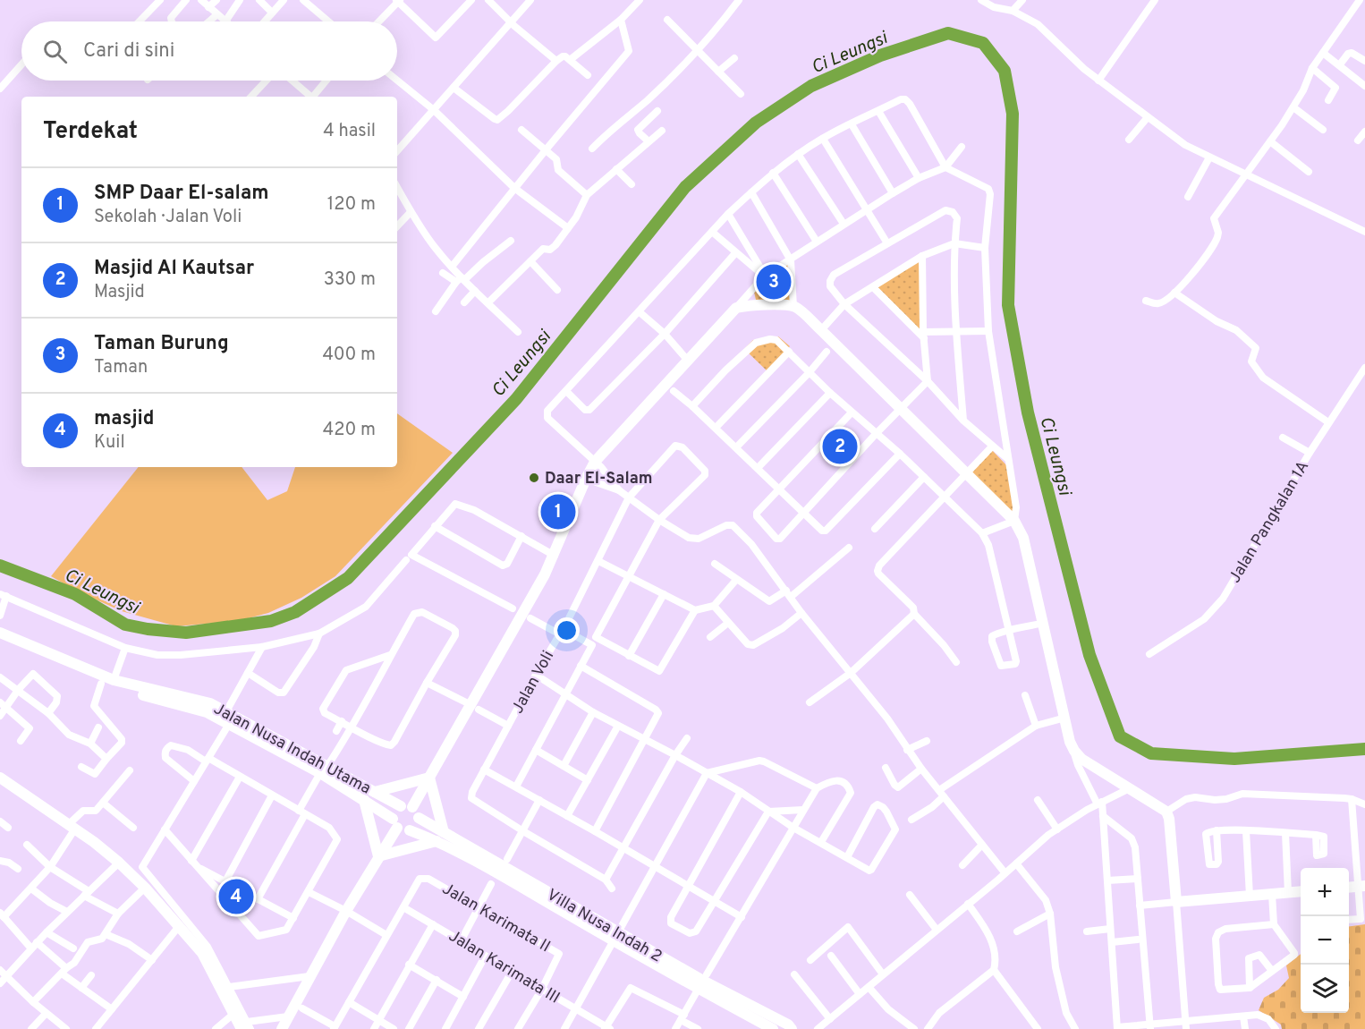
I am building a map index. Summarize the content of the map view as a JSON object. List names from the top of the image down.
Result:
{
  "streets": {
    "street": [
      "Jalan Pangkalan 1A",
      "Jalan Voli",
      "Jalan Nusa Indah Utama",
      "Jalan Karimata II",
      "Villa Nusa Indah 2",
      "Jalan Karimata III"
    ]
  },
  "crossings": [
    ["Jalan Nusa Indah Utama", "Villa Nusa Indah 2"],
    ["Jalan Karimata II", "Jalan Karimata III"]
  ],
  "water": ["Ci Leungsi"],
  "places": ["Daar El-Salam"],
  "page": {
    "search": "Cari di sini",
    "heading": ["Terdekat", "4 hasil"],
    "list": [
      {
        "mark": "1",
        "name": "SMP Daar El-salam",
        "note": "Sekolah · Jalan Voli",
        "value": "120 m"
      },
      {
        "mark": "2",
        "name": "Masjid Al Kautsar",
        "note": "Masjid",
        "value": "330 m"
      },
      {
        "mark": "3",
        "name": "Taman Burung",
        "note": "Taman",
        "value": "400 m"
      },
      {
        "mark": "4",
        "name": "masjid",
        "note": "Kuil",
        "value": "420 m"
      }
    ],
    "pins": [
      "3",
      "2",
      "1",
      "4"
    ],
    "map_buttons": ["+", "−"]
  }
}
